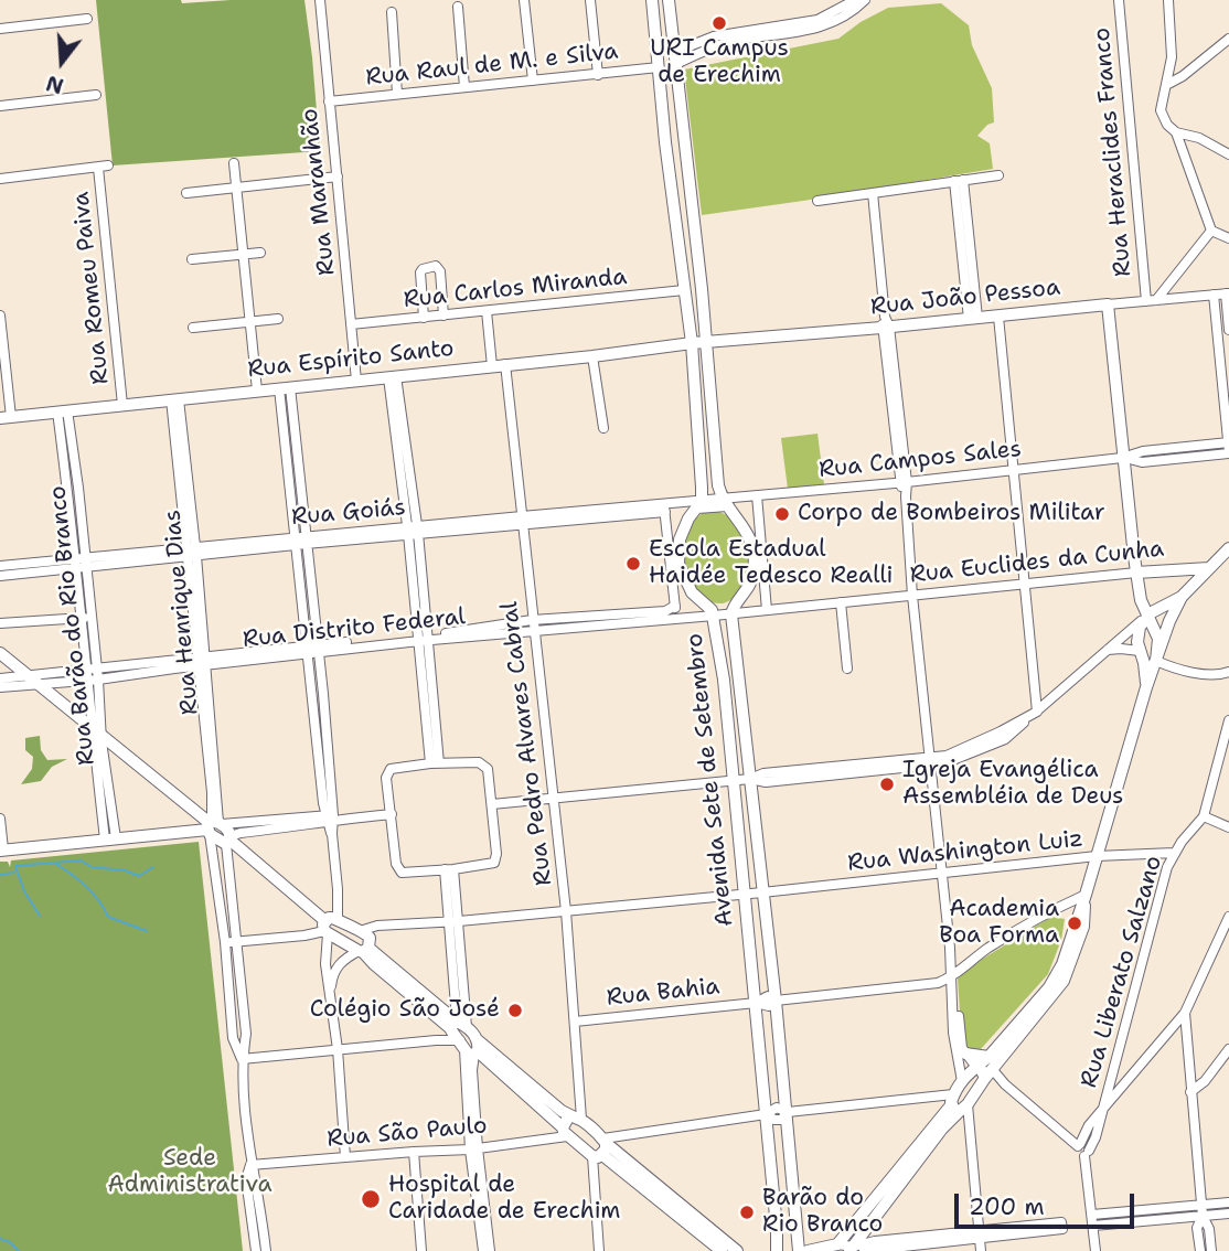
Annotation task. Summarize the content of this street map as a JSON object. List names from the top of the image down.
{
  "streets": {
    "main road": [
      "Rua João Pessoa",
      "Rua Espírito Santo",
      "Rua Euclides da Cunha",
      "Avenida Sete de Setembro"
    ],
    "street": [
      "Rua Raul de M. e Silva",
      "Rua Heraclides Franco",
      "Rua Maranhão",
      "Rua Romeu Paiva",
      "Rua Carlos Miranda",
      "Rua Campos Sales",
      "Rua Goiás",
      "Rua Henrique Dias",
      "Rua Barão do Rio Branco",
      "Rua Distrito Federal",
      "Rua Pedro Alvares Cabral",
      "Rua Washington Luiz",
      "Rua Liberato Salzano",
      "Rua Bahia",
      "Rua São Paulo"
    ]
  },
  "crossings": [
    ["Rua Raul de M. e Silva", "Rua Maranhão"],
    ["Rua Heraclides Franco", "Rua João Pessoa"],
    ["Rua Maranhão", "Rua Carlos Miranda"],
    ["Rua Maranhão", "Rua Espírito Santo"],
    ["Rua Romeu Paiva", "Rua Espírito Santo"],
    ["Rua João Pessoa", "Rua Espírito Santo"],
    ["Rua João Pessoa", "Avenida Sete de Setembro"],
    ["Rua Espírito Santo", "Rua Henrique Dias"],
    ["Rua Espírito Santo", "Rua Barão do Rio Branco"],
    ["Rua Espírito Santo", "Rua Pedro Alvares Cabral"],
    ["Rua Espírito Santo", "Avenida Sete de Setembro"],
    ["Rua Campos Sales", "Rua Goiás"],
    ["Rua Campos Sales", "Rua Euclides da Cunha"],
    ["Rua Campos Sales", "Rua Distrito Federal"],
    ["Rua Campos Sales", "Avenida Sete de Setembro"],
    ["Rua Goiás", "Rua Euclides da Cunha"],
    ["Rua Goiás", "Rua Henrique Dias"],
    ["Rua Goiás", "Rua Barão do Rio Branco"],
    ["Rua Goiás", "Rua Distrito Federal"],
    ["Rua Goiás", "Rua Pedro Alvares Cabral"],
    ["Rua Goiás", "Avenida Sete de Setembro"],
    ["Rua Euclides da Cunha", "Rua Distrito Federal"],
    ["Rua Euclides da Cunha", "Avenida Sete de Setembro"],
    ["Rua Henrique Dias", "Rua Distrito Federal"],
    ["Rua Henrique Dias", "Rua São Paulo"],
    ["Rua Barão do Rio Branco", "Rua Distrito Federal"],
    ["Rua Distrito Federal", "Rua Pedro Alvares Cabral"],
    ["Rua Distrito Federal", "Avenida Sete de Setembro"],
    ["Rua Pedro Alvares Cabral", "Rua Washington Luiz"],
    ["Rua Pedro Alvares Cabral", "Rua Bahia"],
    ["Avenida Sete de Setembro", "Rua Washington Luiz"],
    ["Avenida Sete de Setembro", "Rua Bahia"],
    ["Rua Washington Luiz", "Rua Liberato Salzano"]
  ],
  "parks": ["Sede Administrativa"],
  "places": [
    "URI Campus de Erechim",
    "Corpo de Bombeiros Militar",
    "Escola Estadual Haidée Tedesco Realli",
    "Igreja Evangélica Assembléia de Deus",
    "Academia Boa Forma",
    "Colégio São José",
    "Hospital de Caridade de Erechim",
    "Barão do Rio Branco"
  ],
  "scale_bar": "200 m",
  "north": "bottom"
}
